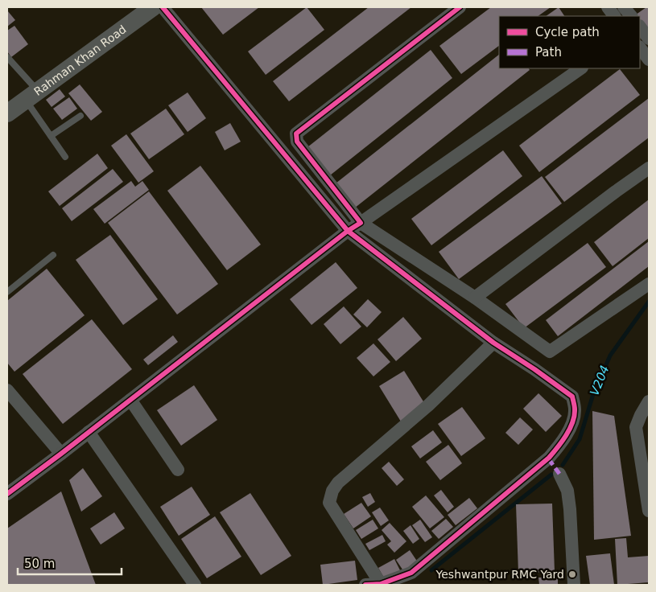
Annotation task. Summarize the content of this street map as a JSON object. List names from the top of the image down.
{
  "streets": {
    "street": ["Rahman Khan Road"]
  },
  "water": ["V204"],
  "places": ["Yeshwantpur RMC Yard"],
  "legend": ["Cycle path", "Path"],
  "scale_bar": "50 m"
}
